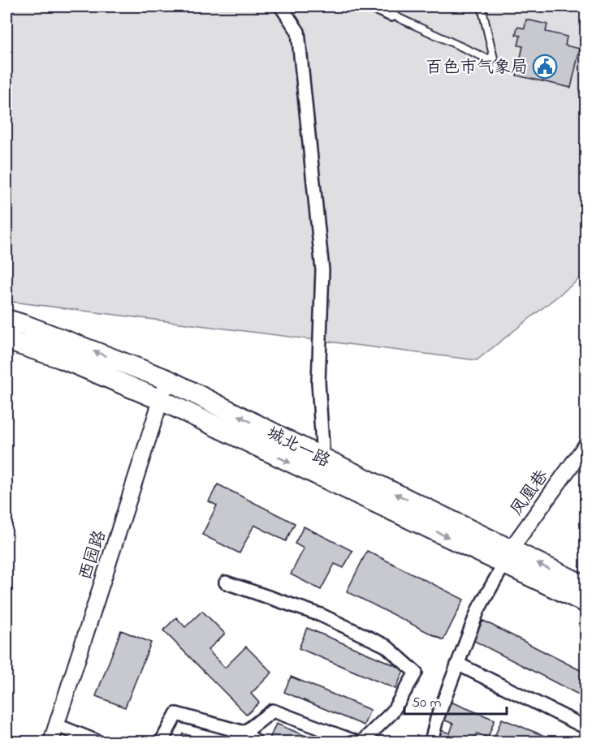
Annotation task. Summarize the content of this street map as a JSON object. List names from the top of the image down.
{
  "streets": {
    "main road": ["城北一路"],
    "street": ["凤凰巷", "西园路"]
  },
  "crossings": [
    ["城北一路", "凤凰巷"],
    ["城北一路", "西园路"]
  ],
  "places": {
    "public building": ["百色市气象局"]
  },
  "scale_bar": "50 m"
}
